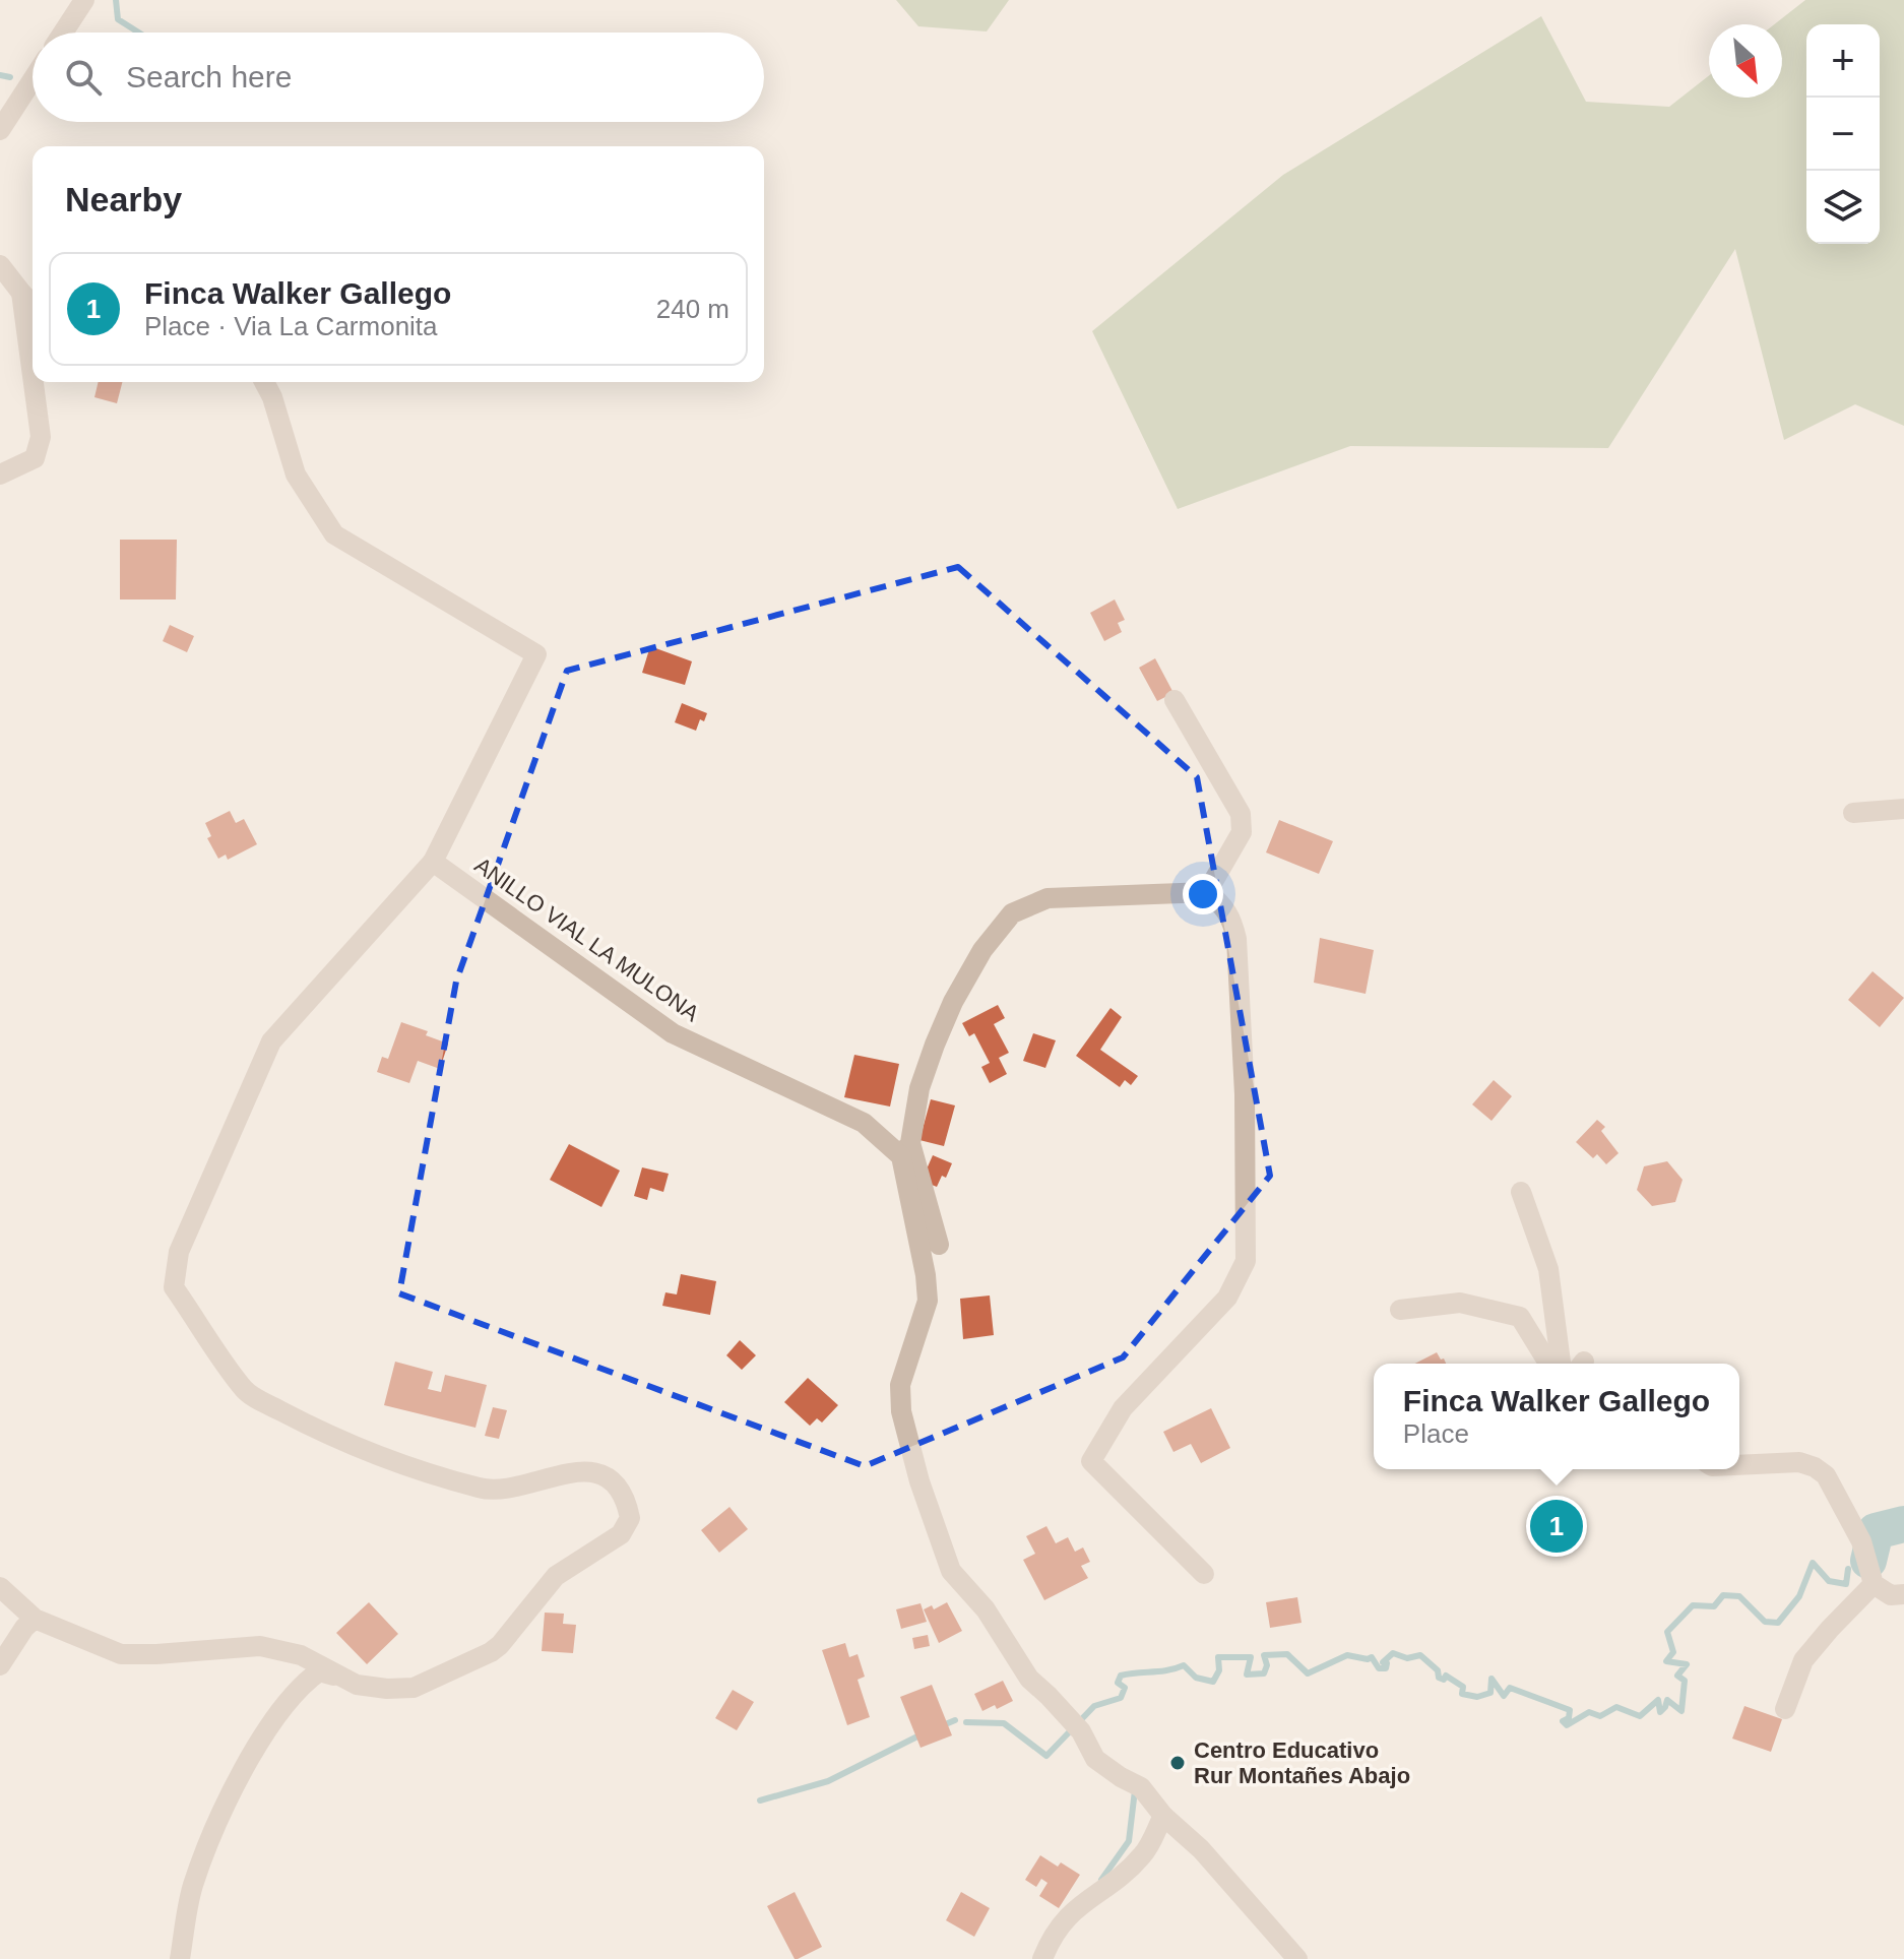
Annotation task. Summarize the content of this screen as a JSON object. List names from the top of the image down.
{
  "streets": {
    "street": ["ANILLO VIAL LA MULONA"]
  },
  "places": ["Centro Educativo Rur Montañes Abajo"],
  "north": "bottom right",
  "page": {
    "map_buttons": ["+", "−"],
    "search": "Search here",
    "heading": "Nearby",
    "list": [
      {
        "mark": "1",
        "name": "Finca Walker Gallego",
        "note": "Place · Via La Carmonita",
        "value": "240 m"
      }
    ],
    "popup": ["Finca Walker Gallego", "Place"],
    "pins": "1"
  }
}
